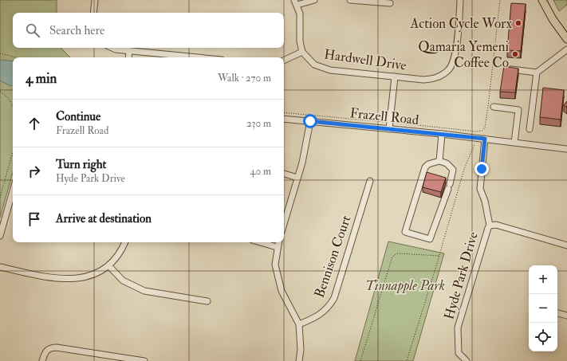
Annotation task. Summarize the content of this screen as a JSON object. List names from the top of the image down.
{
  "streets": {
    "street": [
      "Hardwell Drive",
      "Frazell Road",
      "Bennison Court",
      "Hyde Park Drive"
    ]
  },
  "crossings": [
    ["Frazell Road", "Hyde Park Drive"]
  ],
  "parks": ["Tinnapple Park"],
  "places": ["Action Cycle Worx", "Qamaria Yemeni Coffee Co"],
  "page": {
    "search": "Search here",
    "heading": ["4 min", "Walk · 270 m"],
    "list": [
      ["Continue", "Frazell Road", "230 m"],
      ["Turn right", "Hyde Park Drive", "40 m"],
      "Arrive at destination"
    ],
    "map_buttons": ["+", "−"]
  }
}
